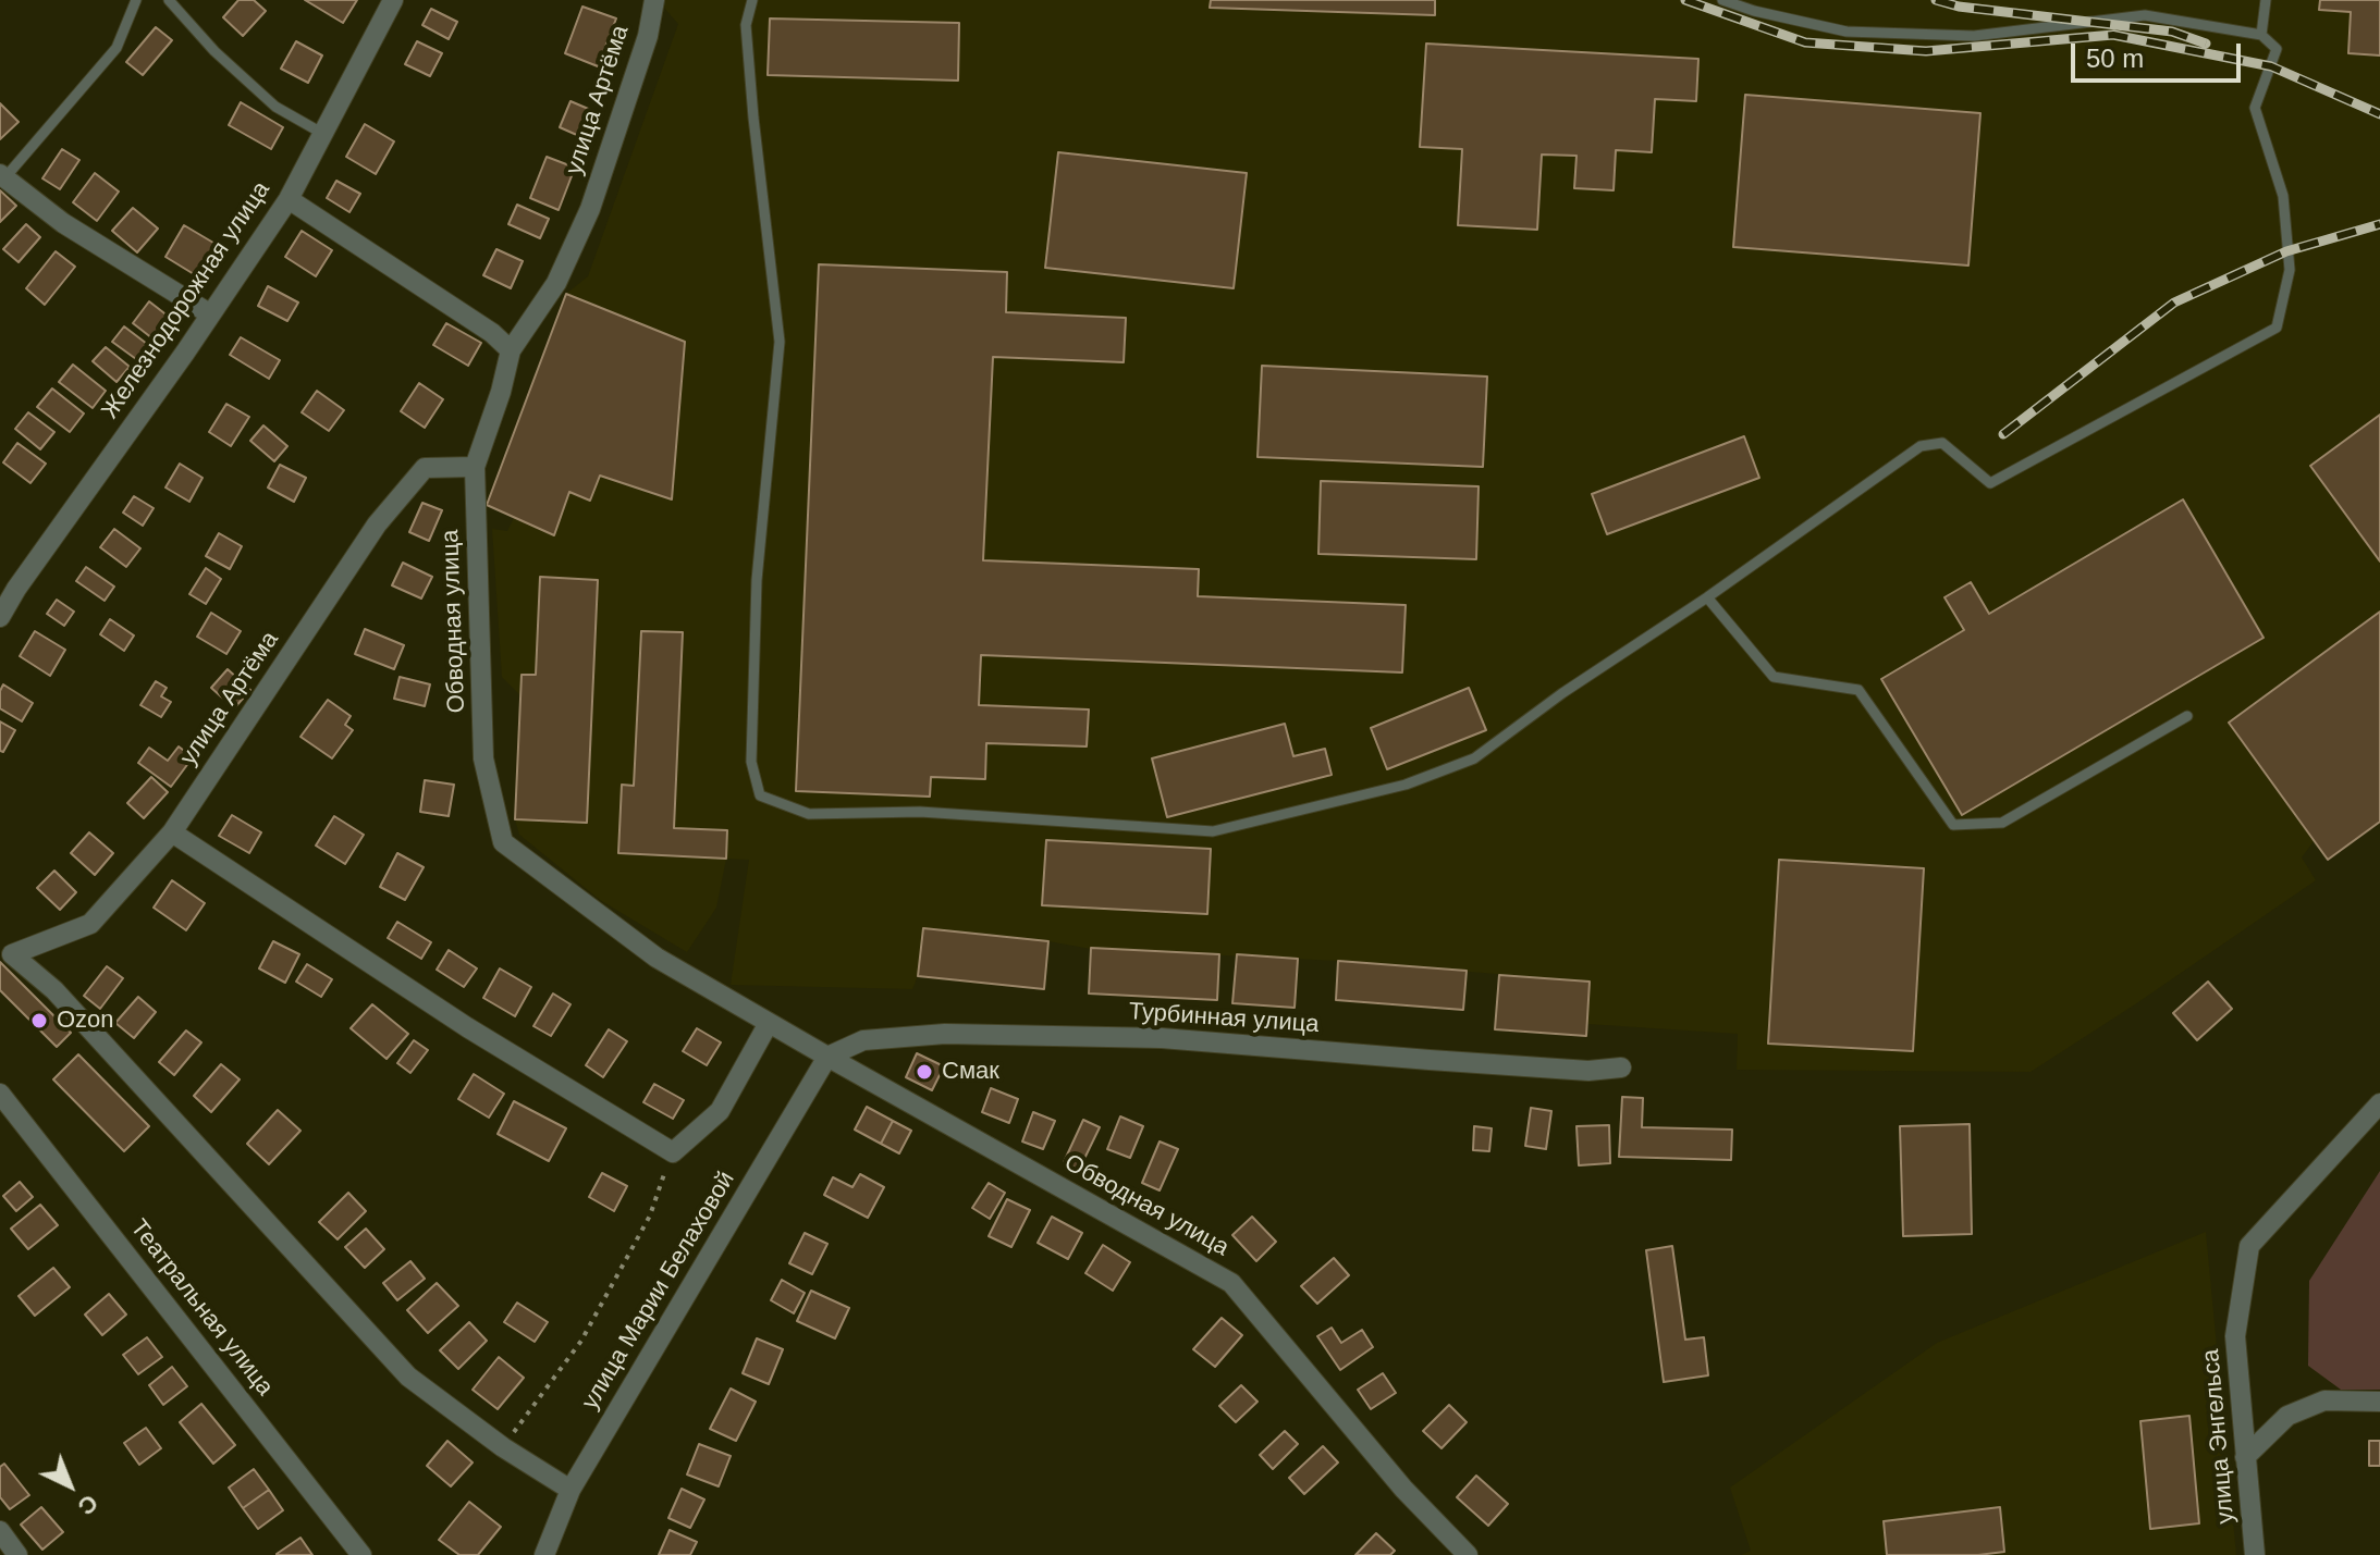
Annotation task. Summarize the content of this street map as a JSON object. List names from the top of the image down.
{
  "streets": {
    "street": [
      "улица Артёма",
      "Железнодорожная улица",
      "Обводная улица",
      "Турбинная улица",
      "улица Марии Белаховой",
      "Театральная улица",
      "улица Энгельса"
    ]
  },
  "crossings": [
    ["улица Артёма", "Обводная улица"],
    ["Обводная улица", "Турбинная улица"],
    ["Обводная улица", "улица Марии Белаховой"],
    ["Турбинная улица", "улица Марии Белаховой"]
  ],
  "places": ["Ozon", "Смак"],
  "scale_bar": "50 m",
  "north": "bottom right"
}
